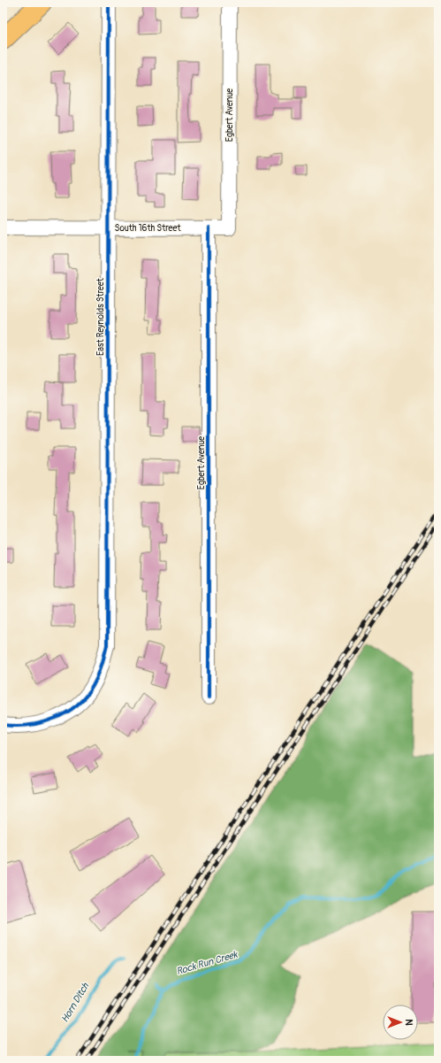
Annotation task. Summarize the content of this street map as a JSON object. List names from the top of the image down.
{
  "streets": {
    "street": ["Egbert Avenue", "South 16th Street", "East Reynolds Street"]
  },
  "crossings": [
    ["Egbert Avenue", "South 16th Street"],
    ["South 16th Street", "East Reynolds Street"]
  ],
  "water": ["Rock Run Creek", "Horn Ditch"],
  "north": "right"
}
